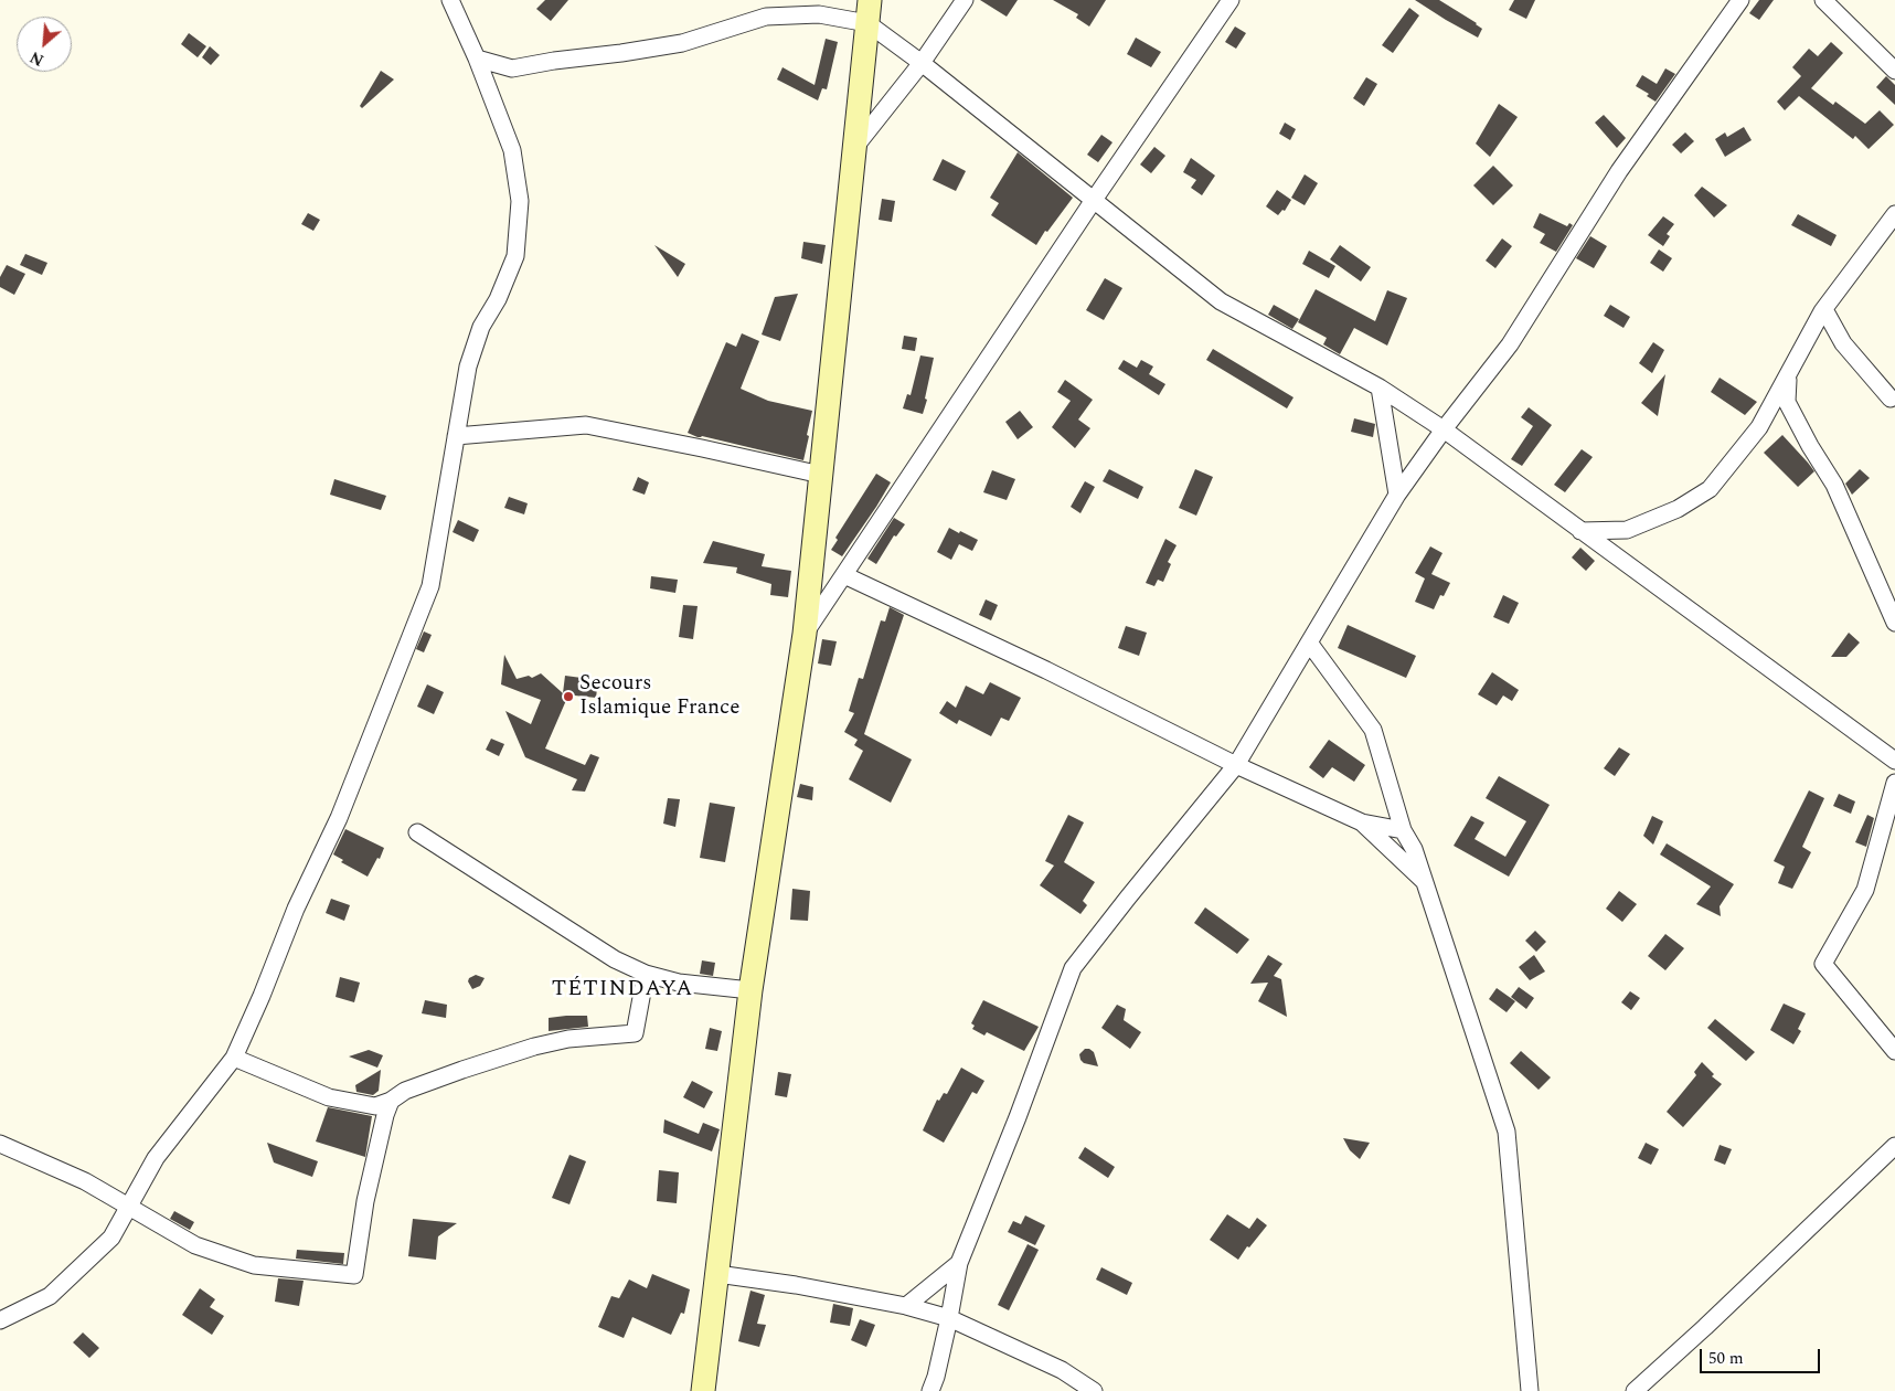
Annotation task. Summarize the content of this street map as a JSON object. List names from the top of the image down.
{
  "districts": ["TÉTINDAYA"],
  "places": ["Secours Islamique France"],
  "scale_bar": "50 m",
  "north": "bottom left"
}
